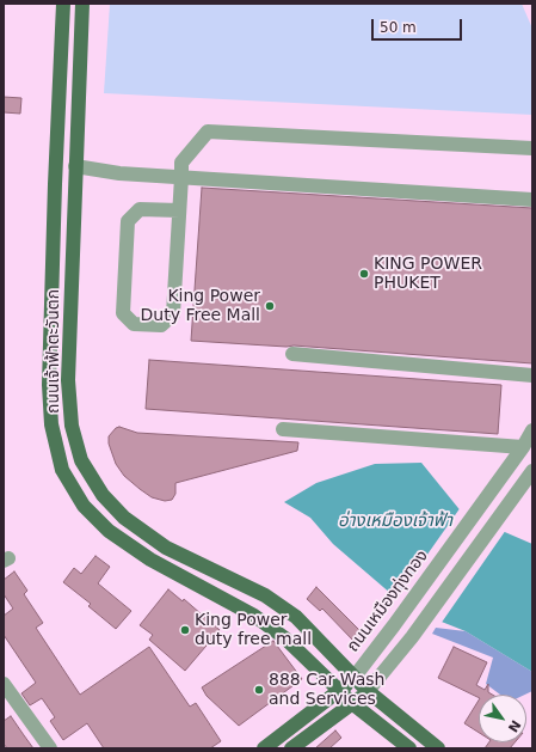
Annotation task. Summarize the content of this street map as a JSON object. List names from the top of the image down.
{
  "streets": {
    "main road": ["ถนนเจ้าฟ้าตะวันตก"],
    "street": ["ถนนเหมืองทุ่งทอง"]
  },
  "crossings": [
    ["ถนนเจ้าฟ้าตะวันตก", "ถนนเหมืองทุ่งทอง"]
  ],
  "water": ["อ่างเหมืองเจ้าฟ้า"],
  "places": [
    "KING POWER PHUKET",
    "King Power Duty Free Mall",
    "King Power duty free mall",
    "888 Car Wash and Services"
  ],
  "scale_bar": "50 m",
  "north": "bottom right"
}
